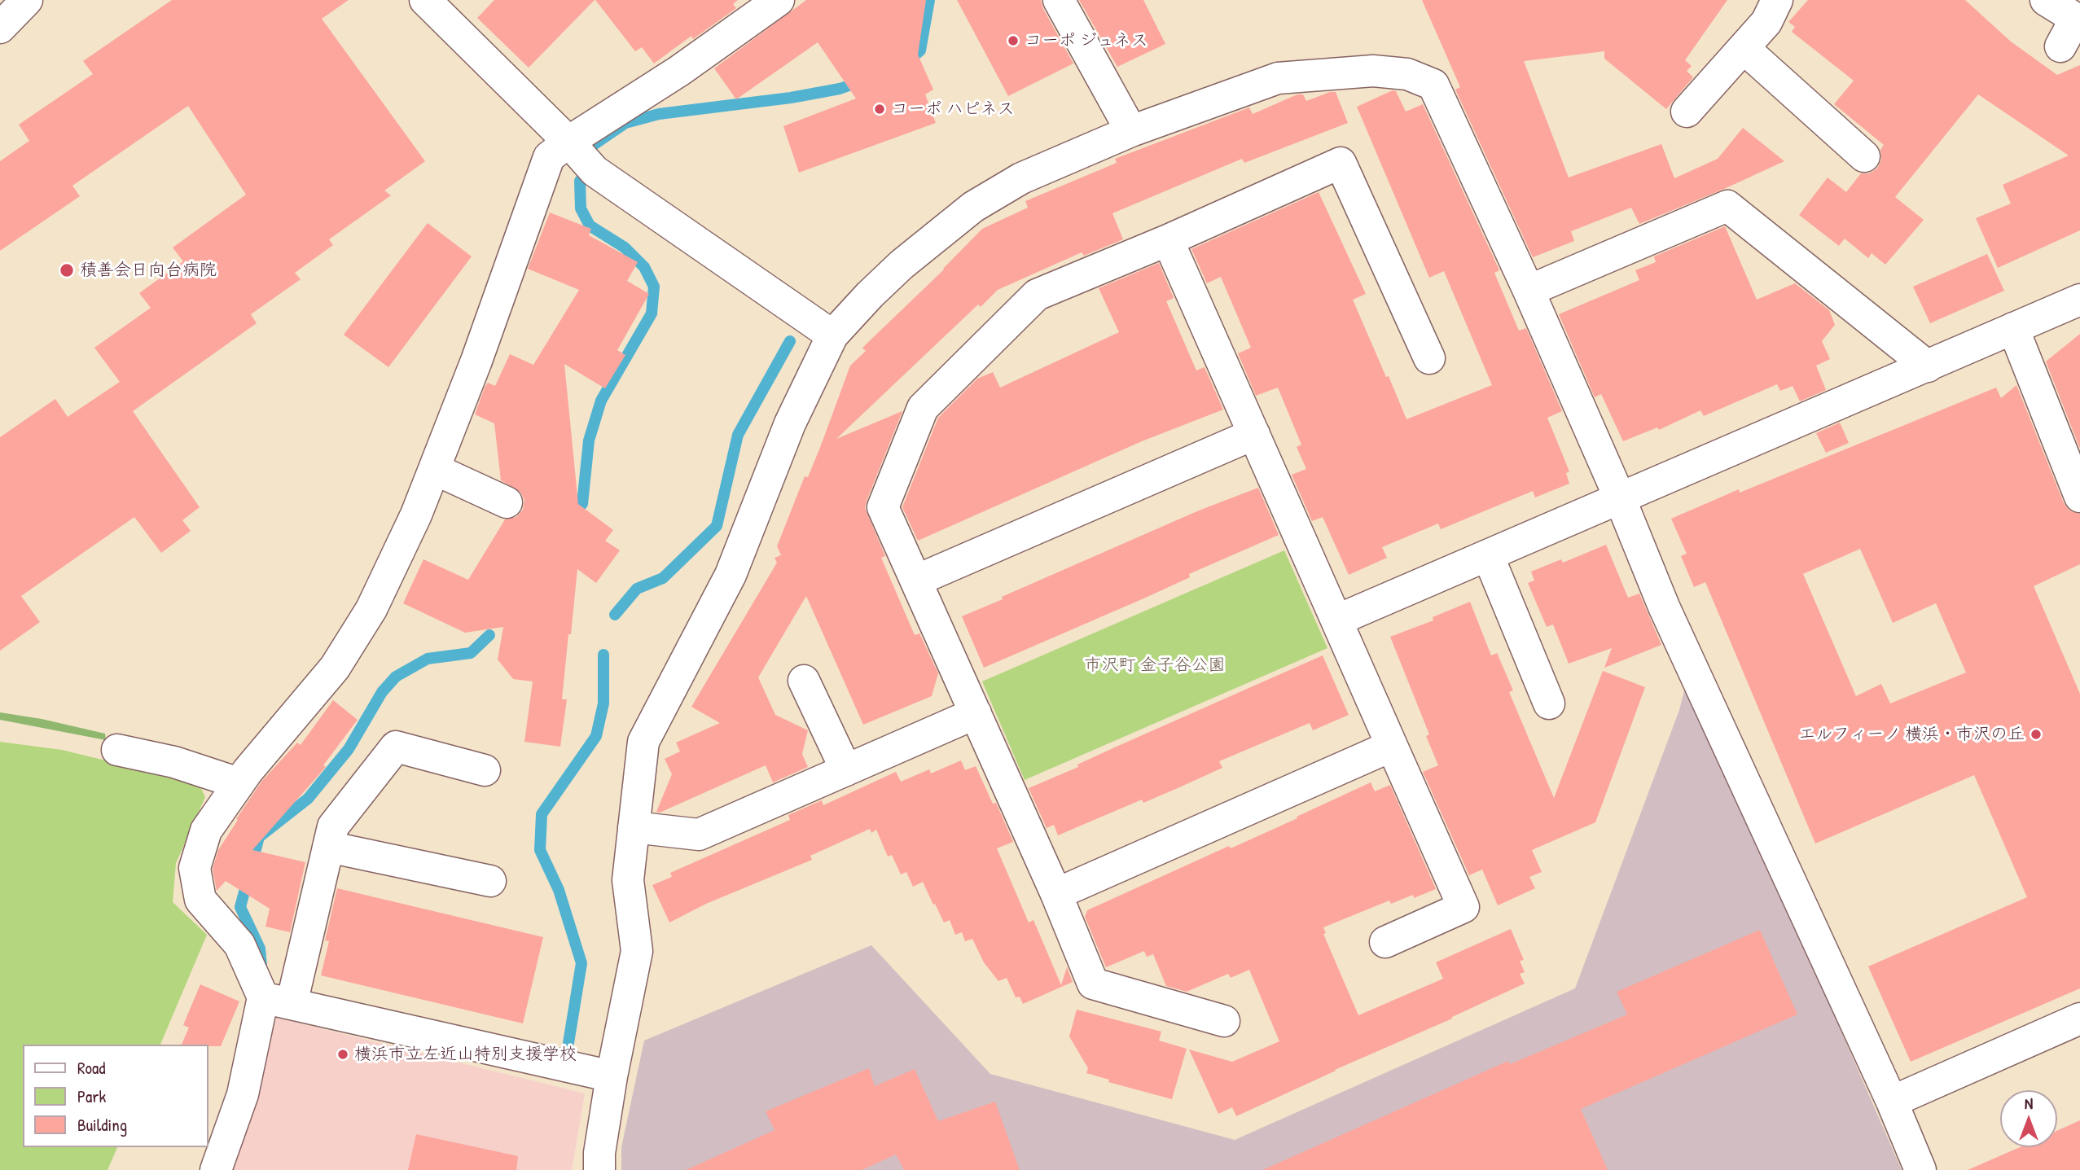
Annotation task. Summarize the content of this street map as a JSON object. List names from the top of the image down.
{
  "parks": ["市沢町 金子谷公園"],
  "places": [
    "コーポ ジュネス",
    "コーポ ハピネス",
    "積善会日向台病院",
    "エルフィーノ 横浜・市沢の丘",
    "横浜市立左近山特別支援学校"
  ],
  "legend": ["Road", "Park", "Building"],
  "north": "top"
}
